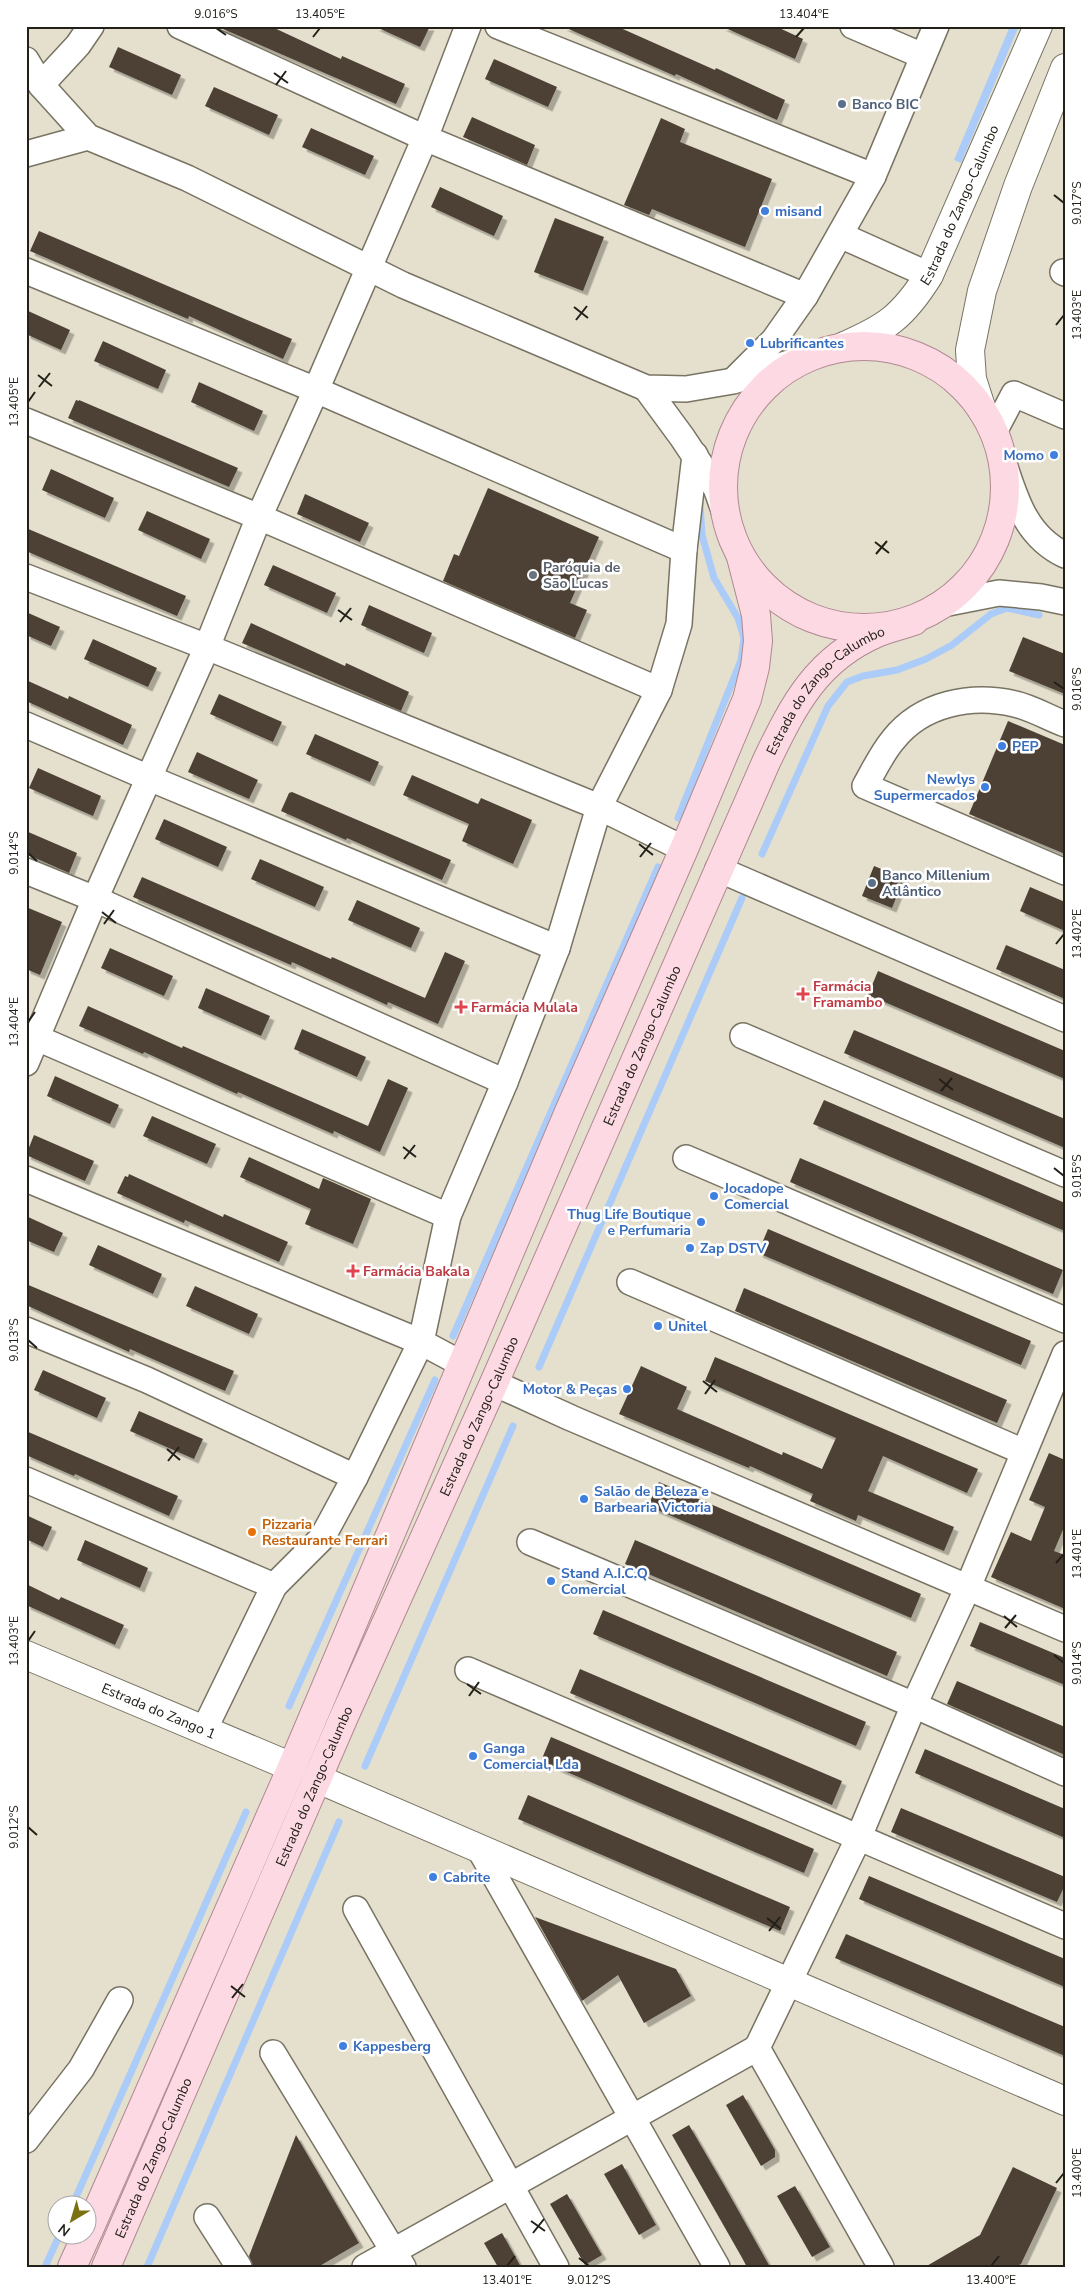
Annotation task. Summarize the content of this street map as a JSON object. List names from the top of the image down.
{
  "streets": {
    "main road": ["Estrada do Zango-Calumbo"],
    "street": ["Estrada do Zango 1"]
  },
  "crossings": [
    ["Estrada do Zango-Calumbo", "Estrada do Zango 1"]
  ],
  "places": {
    "other": [
      "Banco BIC",
      "misand",
      "Lubrificantes",
      "Momo",
      "Paróquia de São Lucas",
      "PEP",
      "Newlys Supermercados",
      "Banco Millenium Atlântico",
      "Jocadope Comercial",
      "Thug Life Boutique e Perfumaria",
      "Zap DSTV",
      "Unitel",
      "Motor & Peças",
      "Salão de Beleza e Barbearia Victoria",
      "Pizzaria Restaurante Ferrari",
      "Stand A.I.C.Q Comercial",
      "Ganga Comercial, Lda",
      "Cabrite",
      "Kappesberg"
    ],
    "health": ["Farmácia Framambo", "Farmácia Mulala", "Farmácia Bakala"]
  },
  "north": "bottom left",
  "coordinates": [
    "9.016°S",
    "13.405°E",
    "13.404°E",
    "9.017°S",
    "13.403°E",
    "9.014°S",
    "13.402°E",
    "9.015°S",
    "9.013°S",
    "13.401°E",
    "9.012°S",
    "13.400°E"
  ]
}
